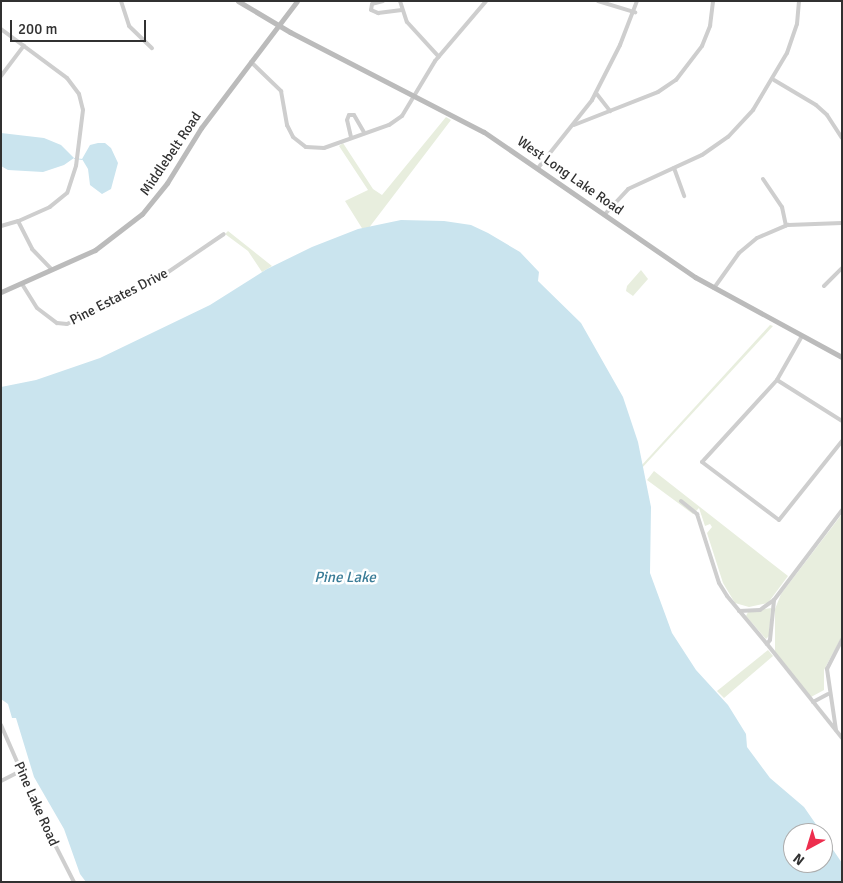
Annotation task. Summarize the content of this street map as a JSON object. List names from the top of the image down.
{
  "streets": {
    "main road": ["Middlebelt Road", "West Long Lake Road"],
    "street": ["Pine Estates Drive", "Pine Lake Road"]
  },
  "crossings": [
    ["Middlebelt Road", "West Long Lake Road"],
    ["Middlebelt Road", "Pine Estates Drive"]
  ],
  "water": ["Pine Lake"],
  "scale_bar": "200 m",
  "north": "bottom left"
}
